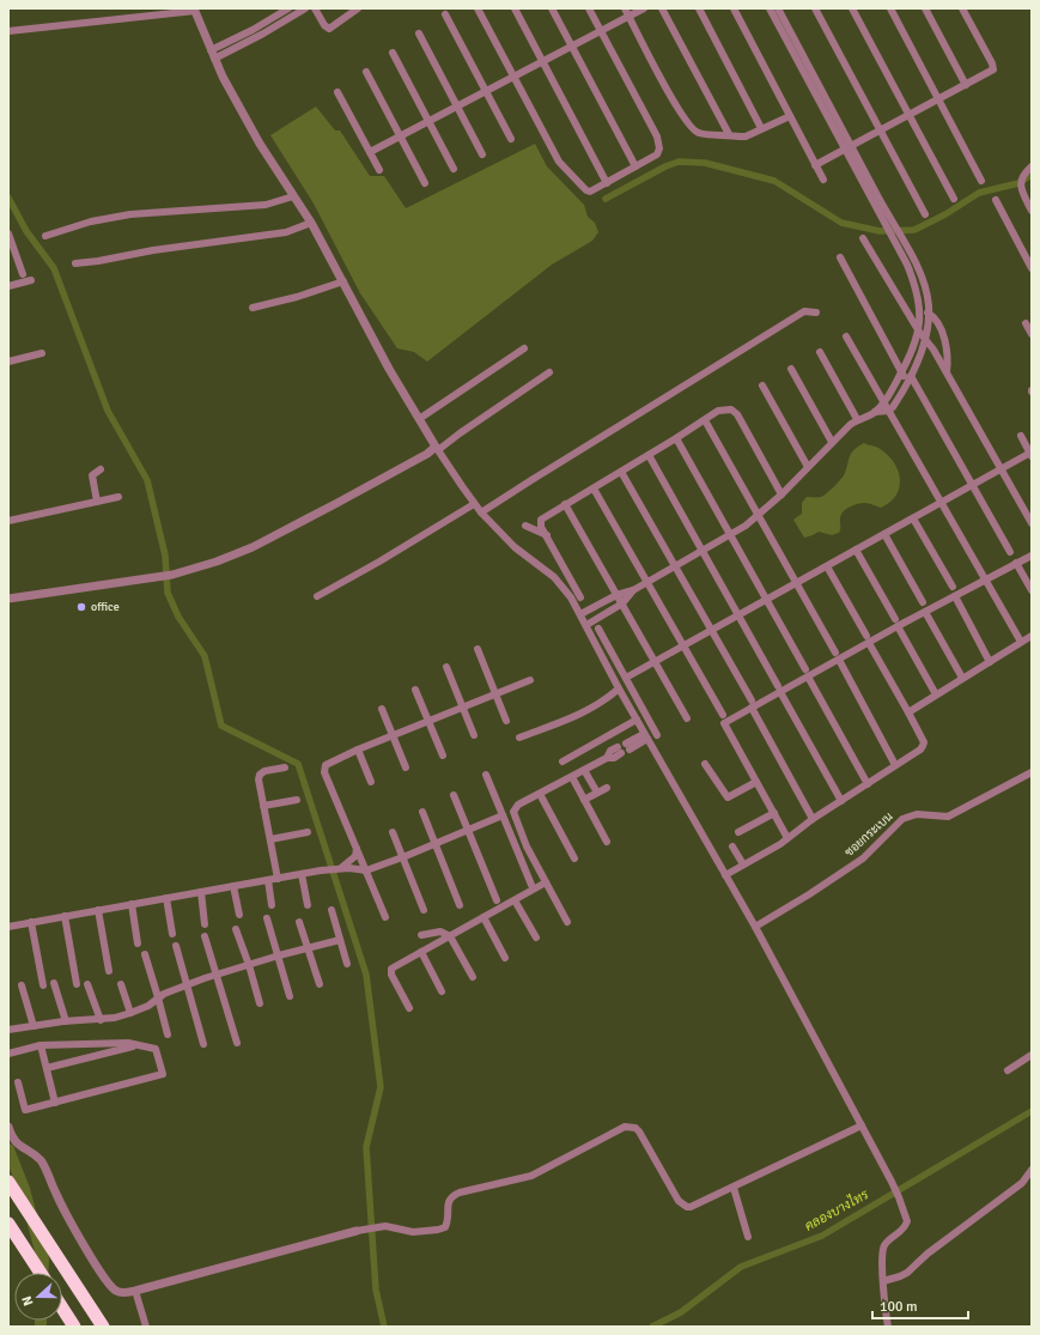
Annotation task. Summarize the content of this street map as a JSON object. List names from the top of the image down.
{
  "streets": {
    "street": ["ซอยกระเบน"]
  },
  "water": ["คลองบางไทร"],
  "places": ["office"],
  "scale_bar": "100 m",
  "north": "left"
}
